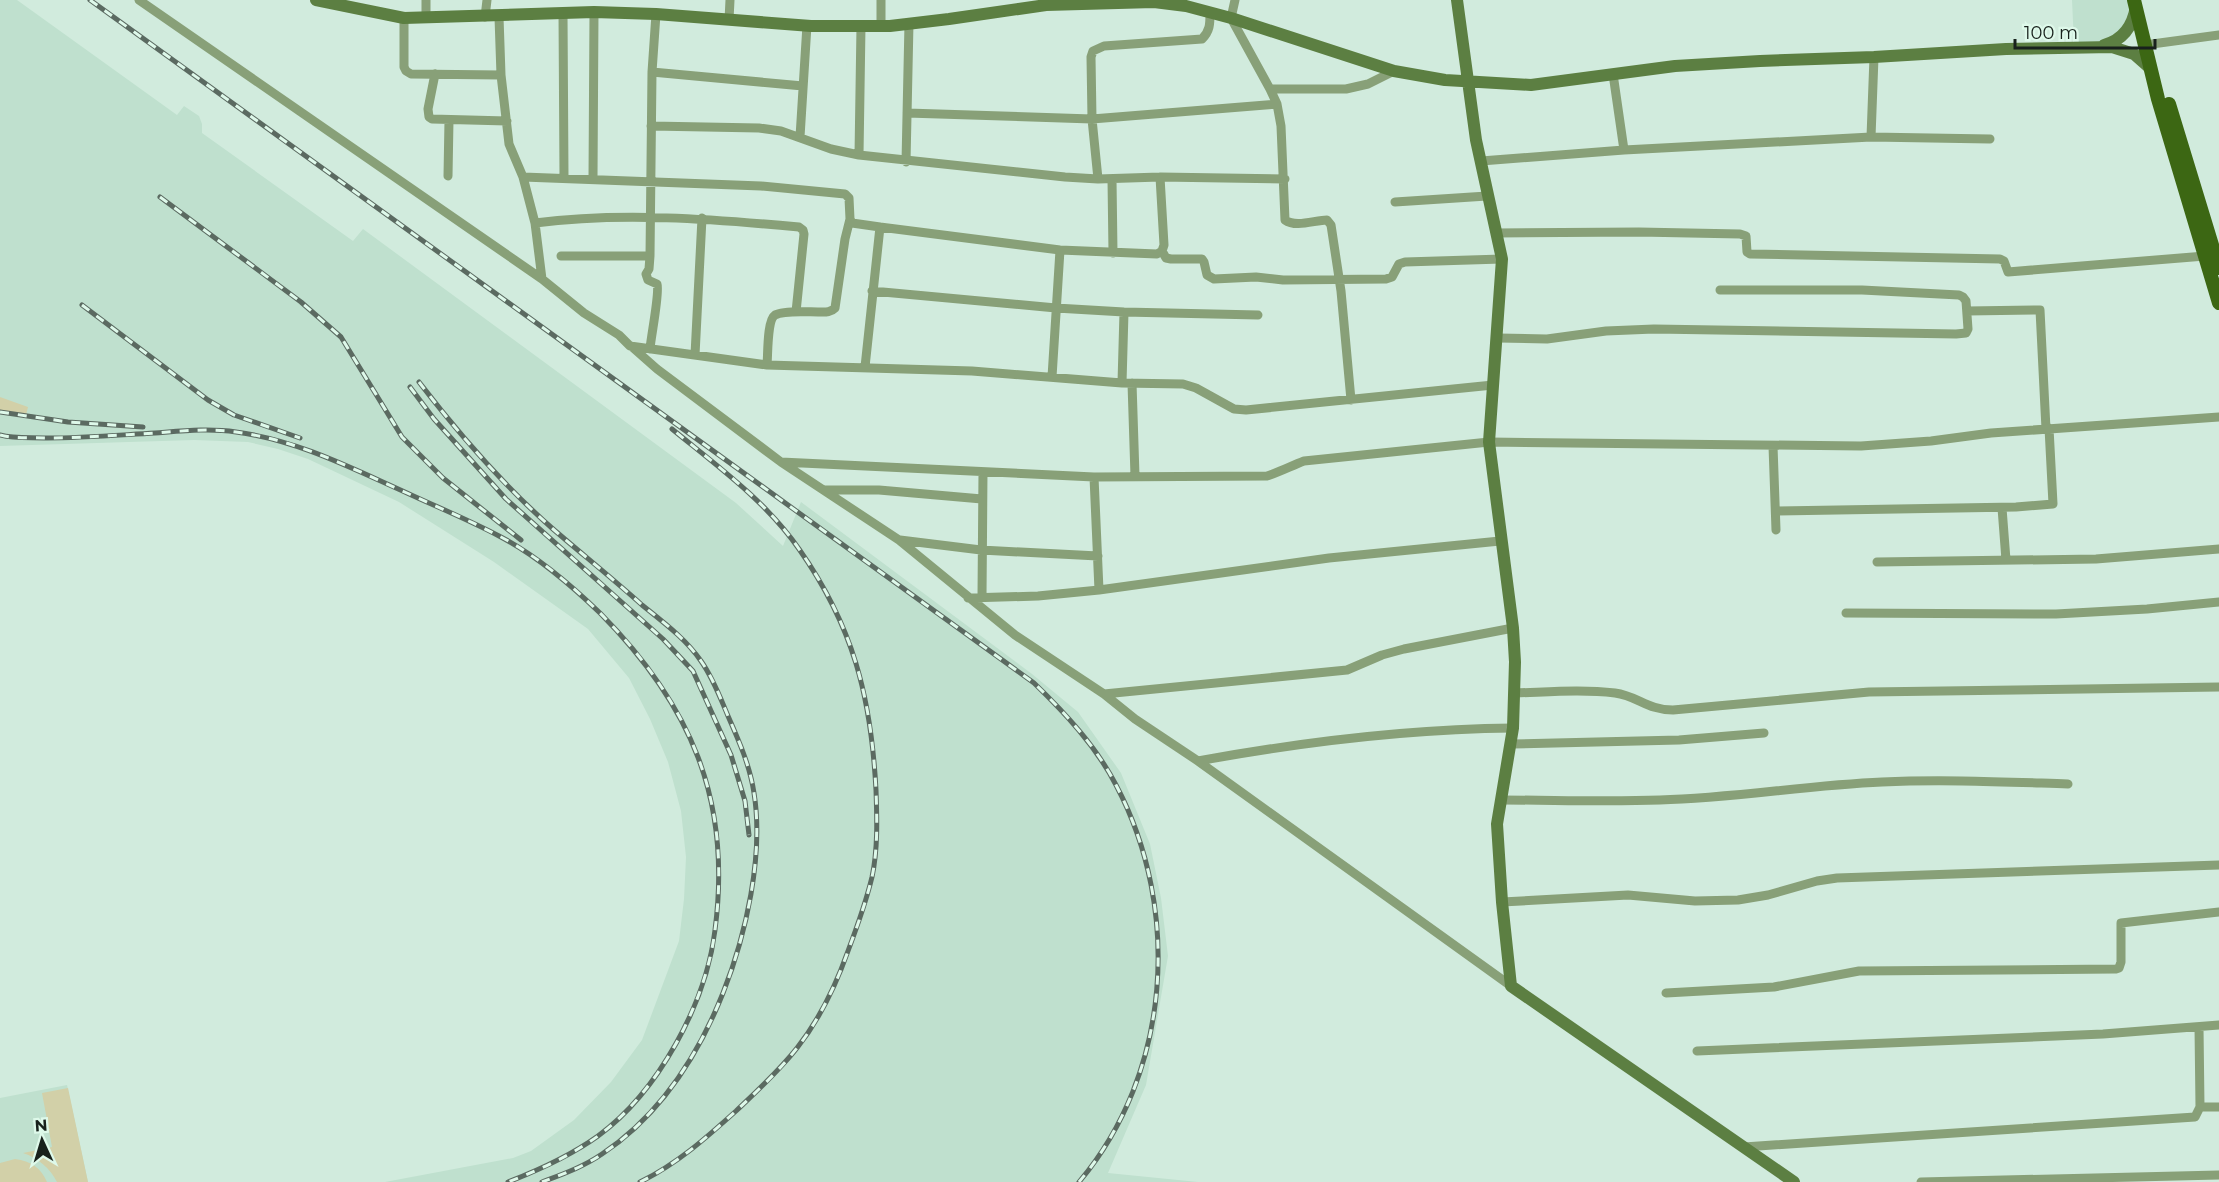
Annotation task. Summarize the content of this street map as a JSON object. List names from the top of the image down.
{
  "scale_bar": "100 m",
  "north": "top"
}
